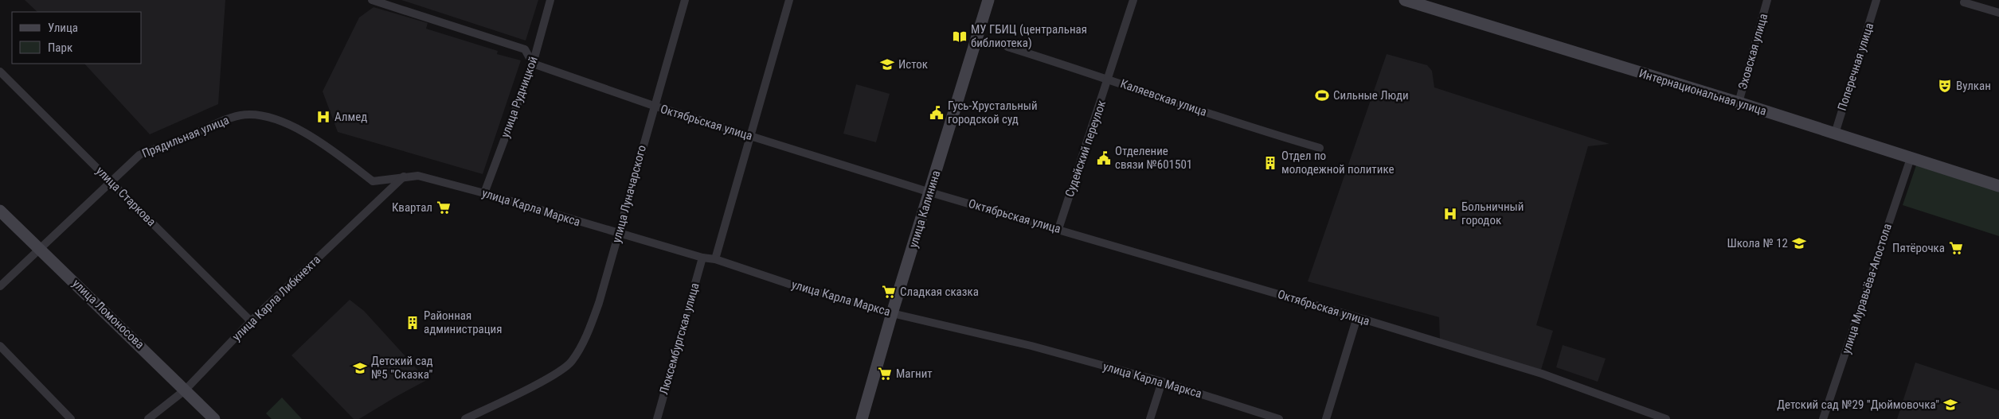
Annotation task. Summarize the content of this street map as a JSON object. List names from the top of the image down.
{
  "streets": {
    "main road": ["Интернациональная улица", "улица Калинина", "улица Ломоносова"],
    "street": [
      "Эховская улица",
      "Поперечная улица",
      "улица Рудницкой",
      "Каляевская улица",
      "Октябрьская улица",
      "Прядильная улица",
      "Судейский переулок",
      "улица Луначарского",
      "улица Старкова",
      "улица Карла Маркса",
      "улица Муравьёва-Апостола",
      "улица Карла Либкнехта",
      "Люксембургская улица"
    ]
  },
  "crossings": [
    ["Эховская улица", "Интернациональная улица"],
    ["Поперечная улица", "Интернациональная улица"],
    ["Интернациональная улица", "улица Муравьёва-Апостола"],
    ["улица Рудницкой", "Октябрьская улица"],
    ["улица Рудницкой", "улица Карла Маркса"],
    ["Каляевская улица", "Судейский переулок"],
    ["Октябрьская улица", "Судейский переулок"],
    ["Октябрьская улица", "улица Луначарского"],
    ["Октябрьская улица", "улица Калинина"],
    ["Прядильная улица", "улица Старкова"],
    ["Прядильная улица", "улица Карла Маркса"],
    ["Прядильная улица", "улица Карла Либкнехта"],
    ["Прядильная улица", "улица Ломоносова"],
    ["улица Луначарского", "улица Карла Маркса"],
    ["улица Старкова", "улица Карла Либкнехта"],
    ["улица Карла Маркса", "улица Калинина"],
    ["улица Карла Маркса", "улица Карла Либкнехта"],
    ["улица Карла Маркса", "Люксембургская улица"],
    ["улица Карла Либкнехта", "улица Ломоносова"]
  ],
  "places": {
    "library": ["МУ ГБИЦ (центральная библиотека)"],
    "school or university": [
      "Исток",
      "Школа № 12",
      "Детский сад №5 \"Сказка\"",
      "Детский сад №29 \"Дюймовочка\""
    ],
    "theatre": ["Вулкан"],
    "sports": ["Сильные Люди"],
    "public building": ["Гусь-Хрустальный городской суд", "Отделение связи №601501"],
    "hospital": ["Алмед", "Больничный городок"],
    "building": ["Отдел по молодежной политике", "Районная администрация"],
    "supermarket": [
      "Квартал",
      "Пятёрочка",
      "Сладкая сказка",
      "Магнит"
    ]
  },
  "legend": ["Улица", "Парк"]
}
